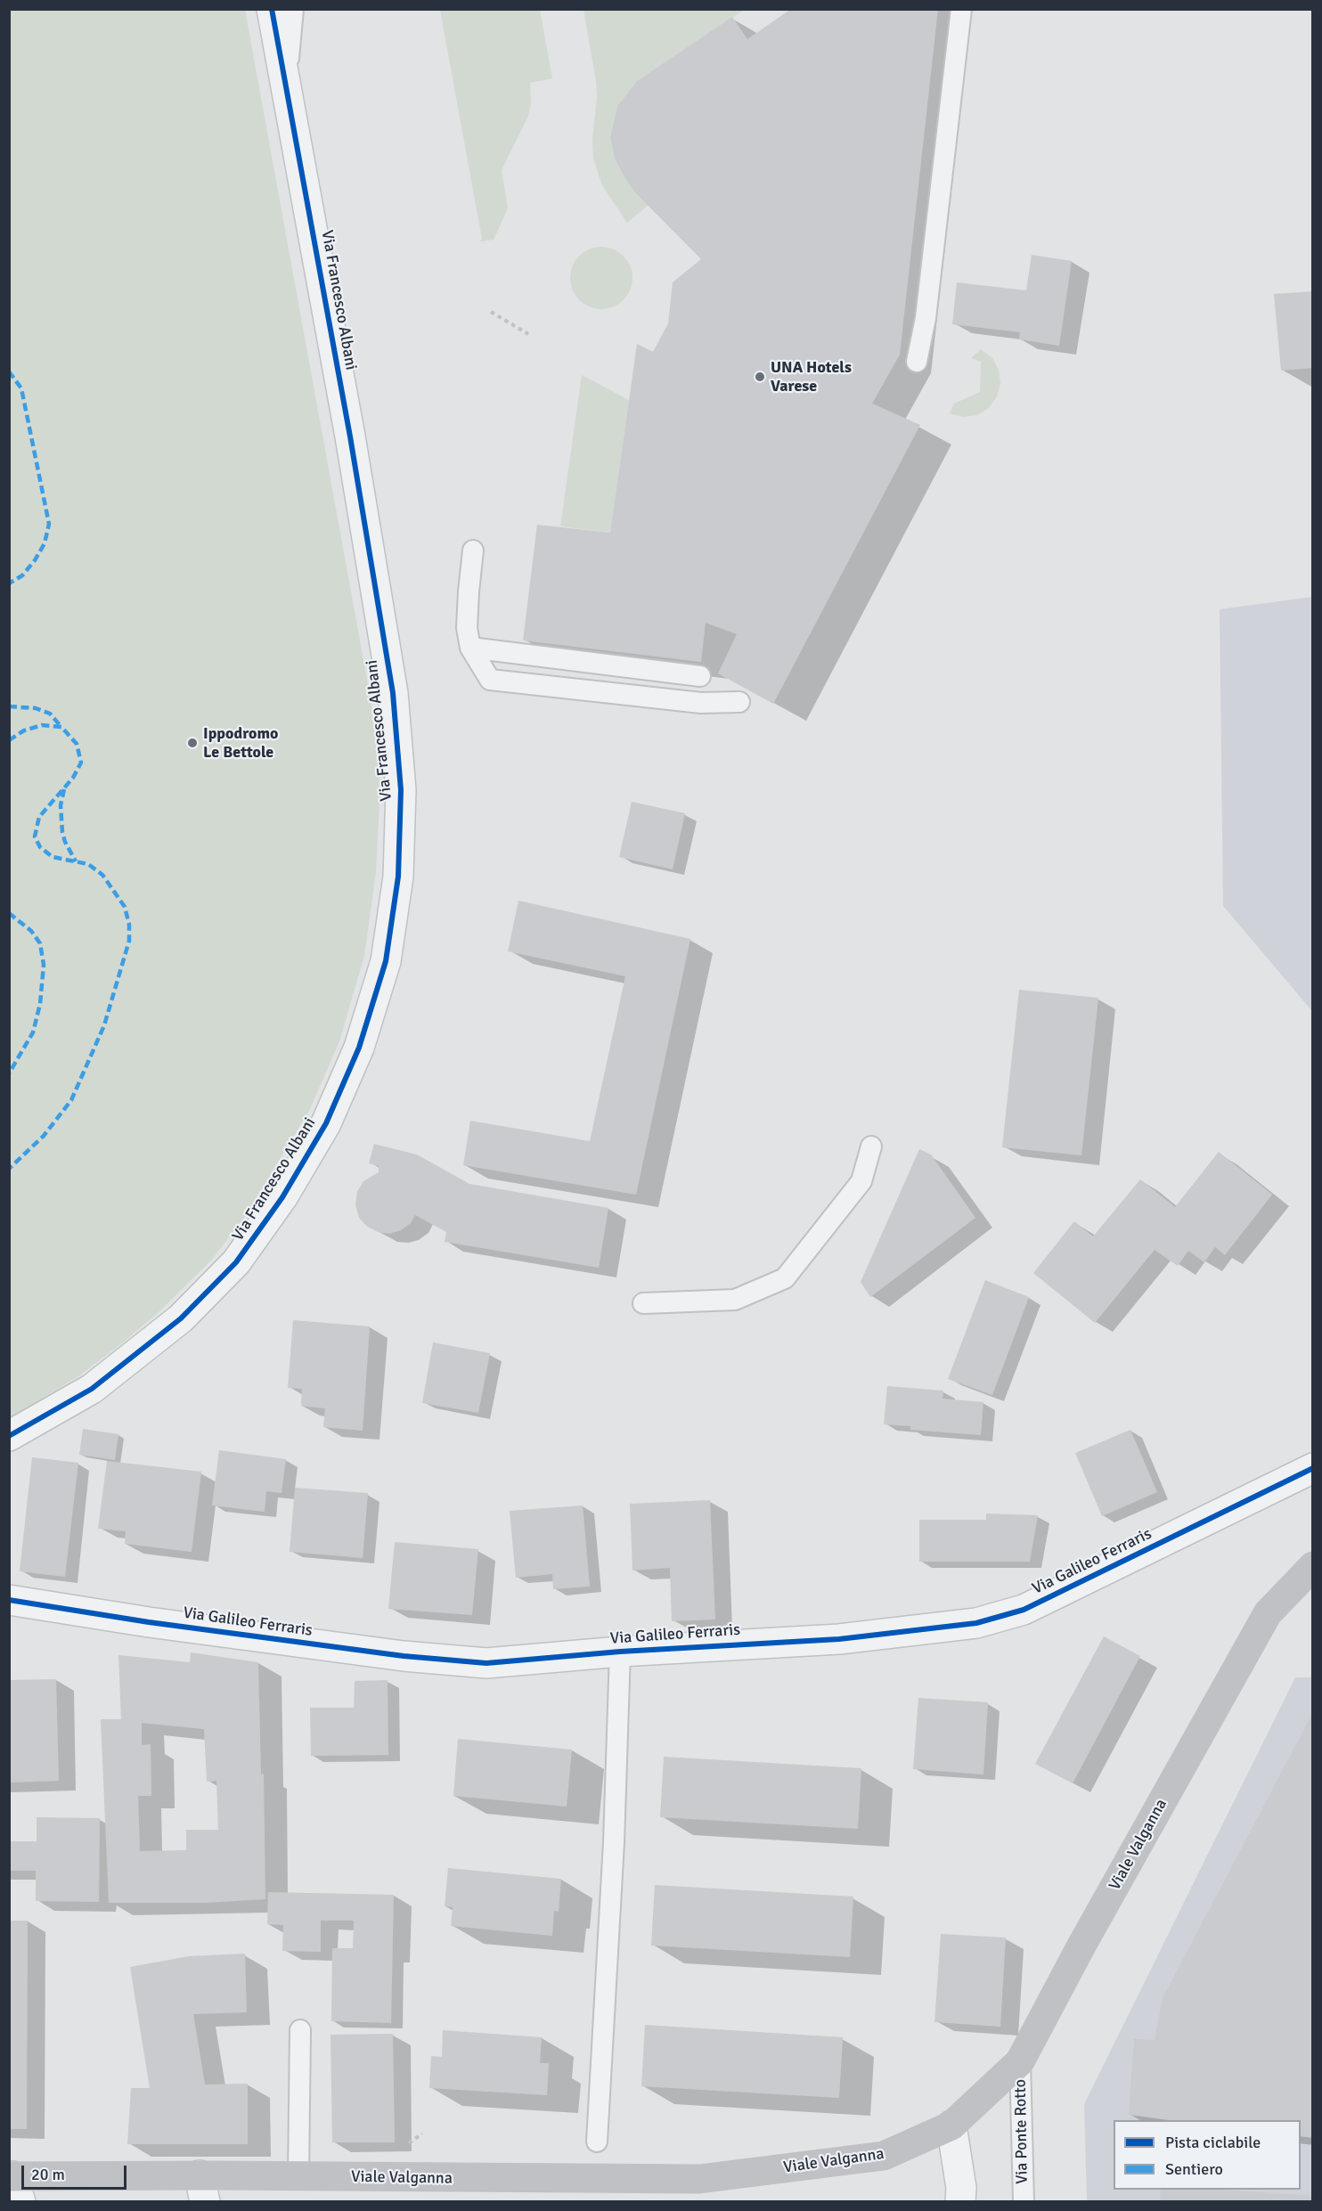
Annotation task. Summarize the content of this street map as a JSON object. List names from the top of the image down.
{
  "streets": {
    "main road": ["Viale Valganna"],
    "street": ["Via Francesco Albani", "Via Galileo Ferraris"],
    "lane": ["Via Ponte Rotto"]
  },
  "crossings": [
    ["Viale Valganna", "Via Ponte Rotto"]
  ],
  "places": ["UNA Hotels Varese", "Ippodromo Le Bettole"],
  "legend": ["Pista ciclabile", "Sentiero"],
  "scale_bar": "20 m"
}
